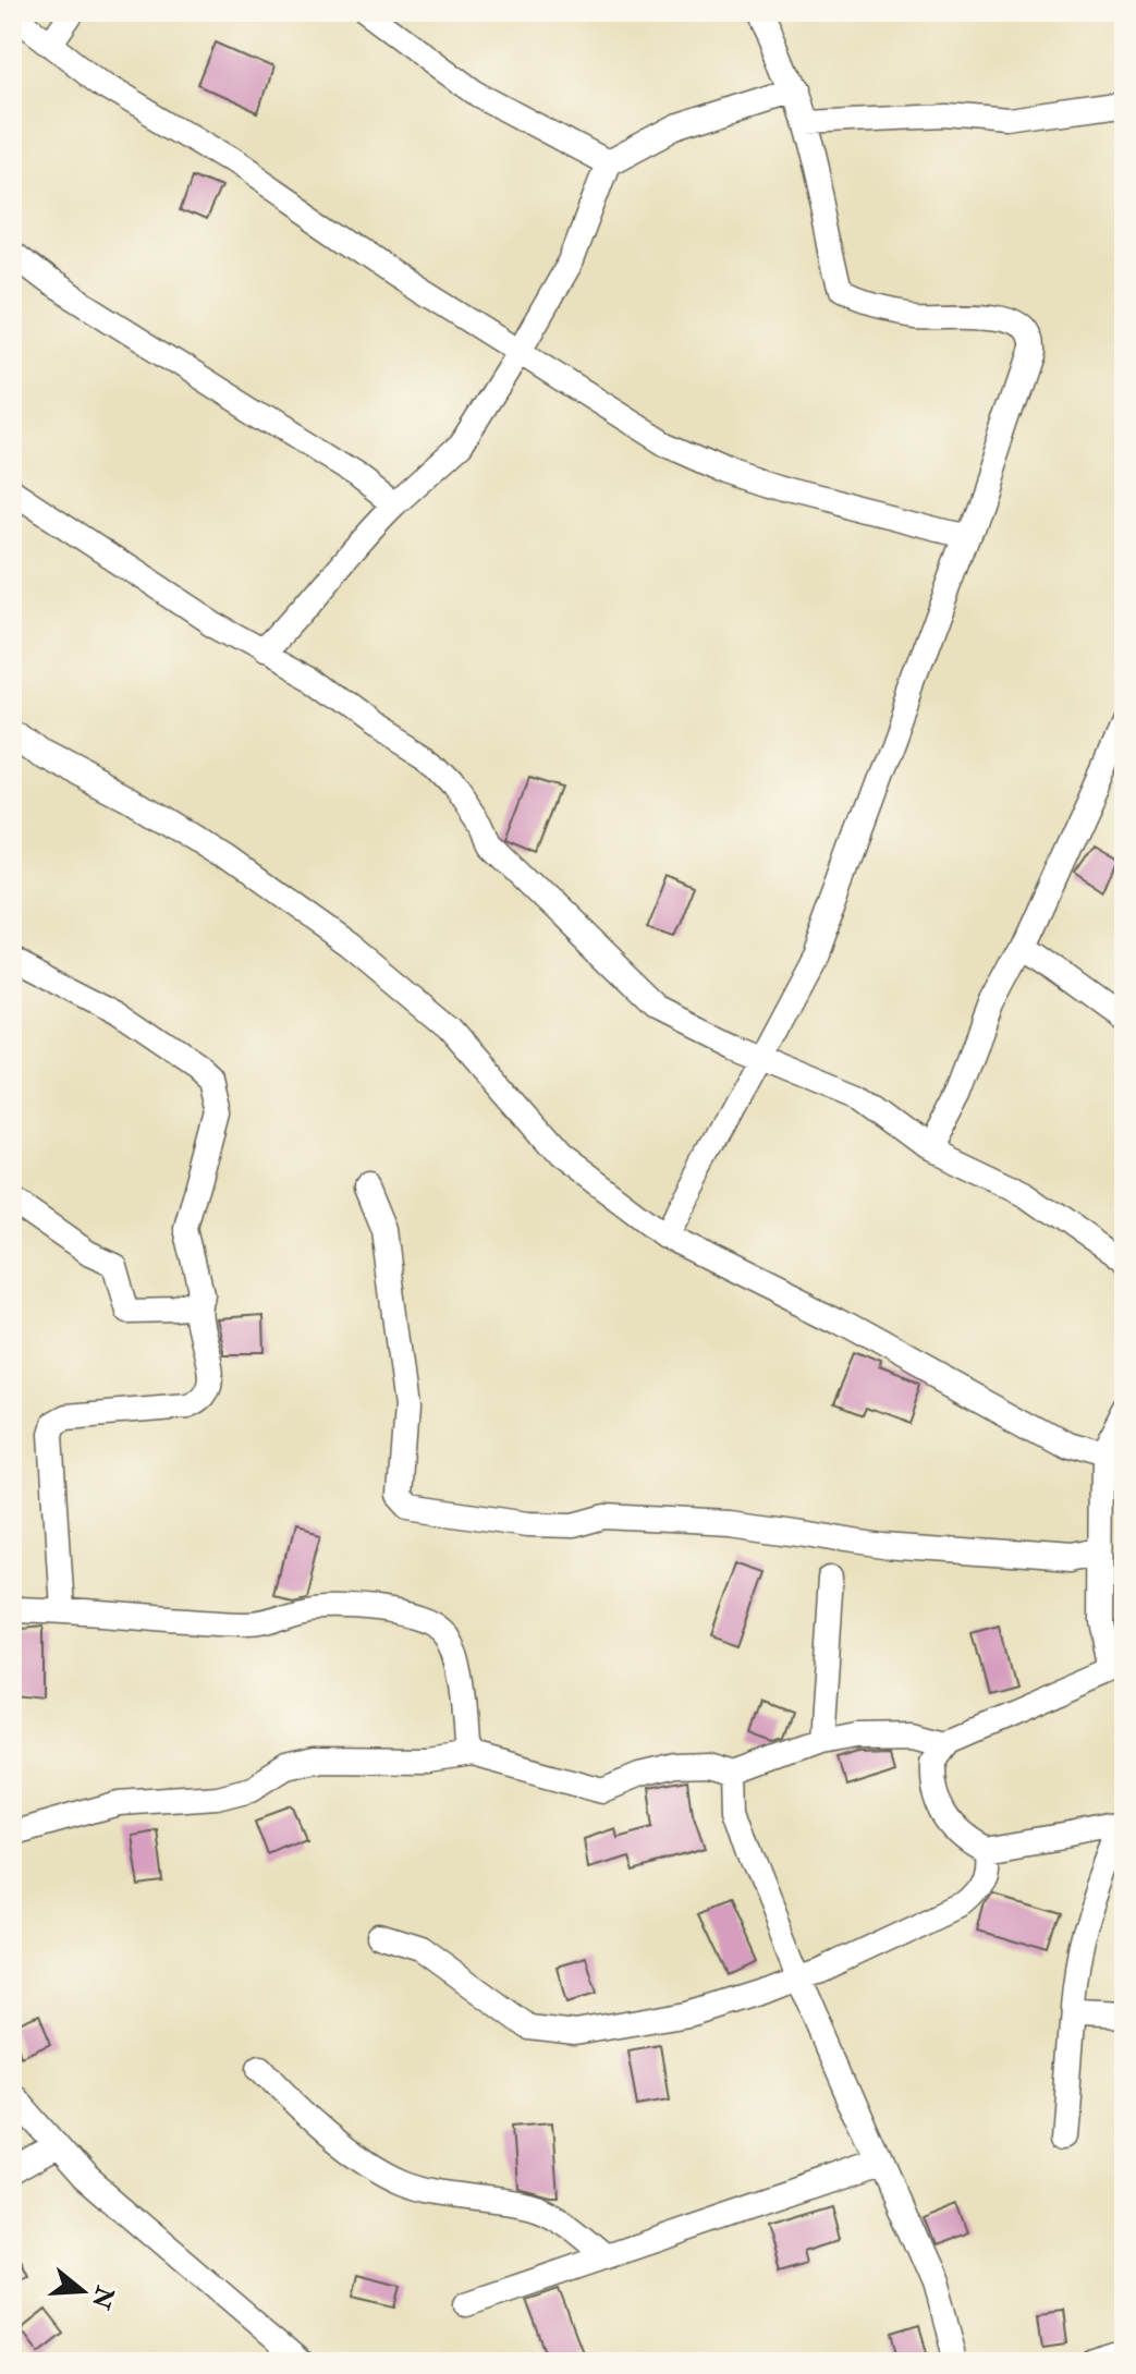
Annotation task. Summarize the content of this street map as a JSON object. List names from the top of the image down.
{
  "north": "right"
}
